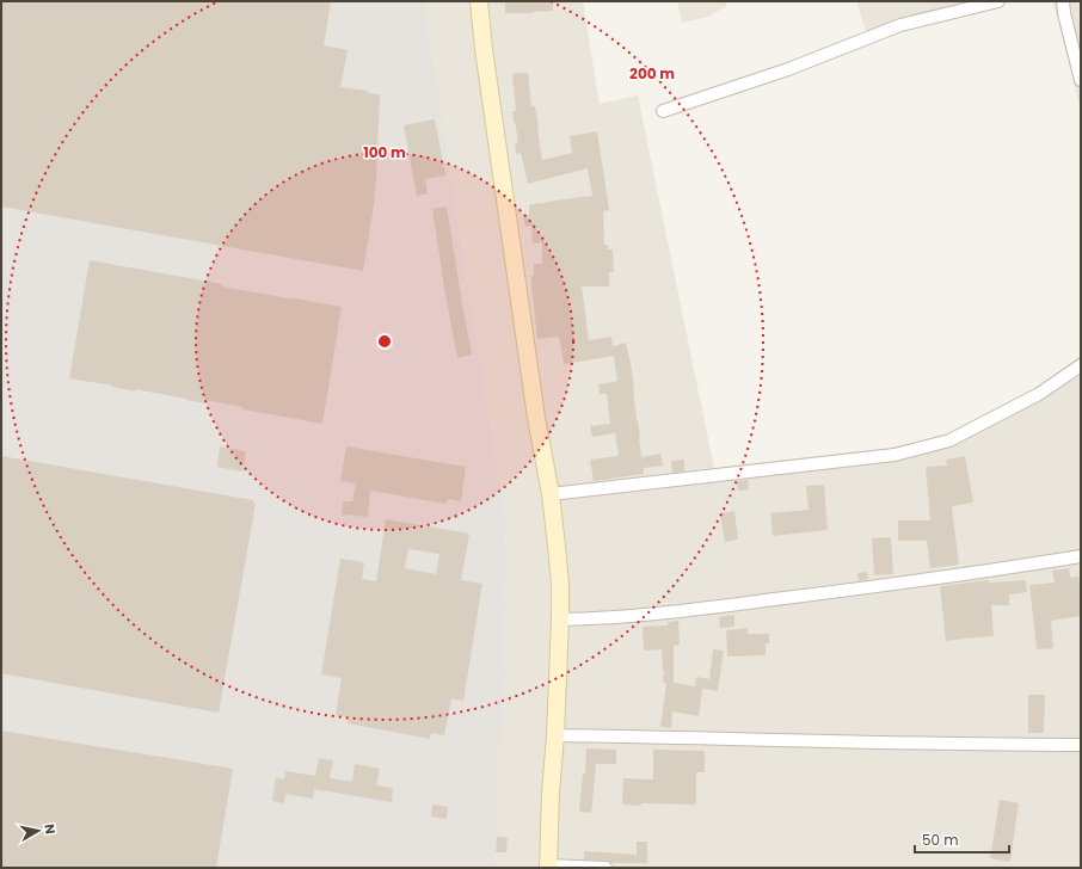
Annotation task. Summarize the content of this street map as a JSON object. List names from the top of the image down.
{
  "scale_bar": "50 m",
  "north": "right",
  "rings": ["200 m", "100 m"]
}
